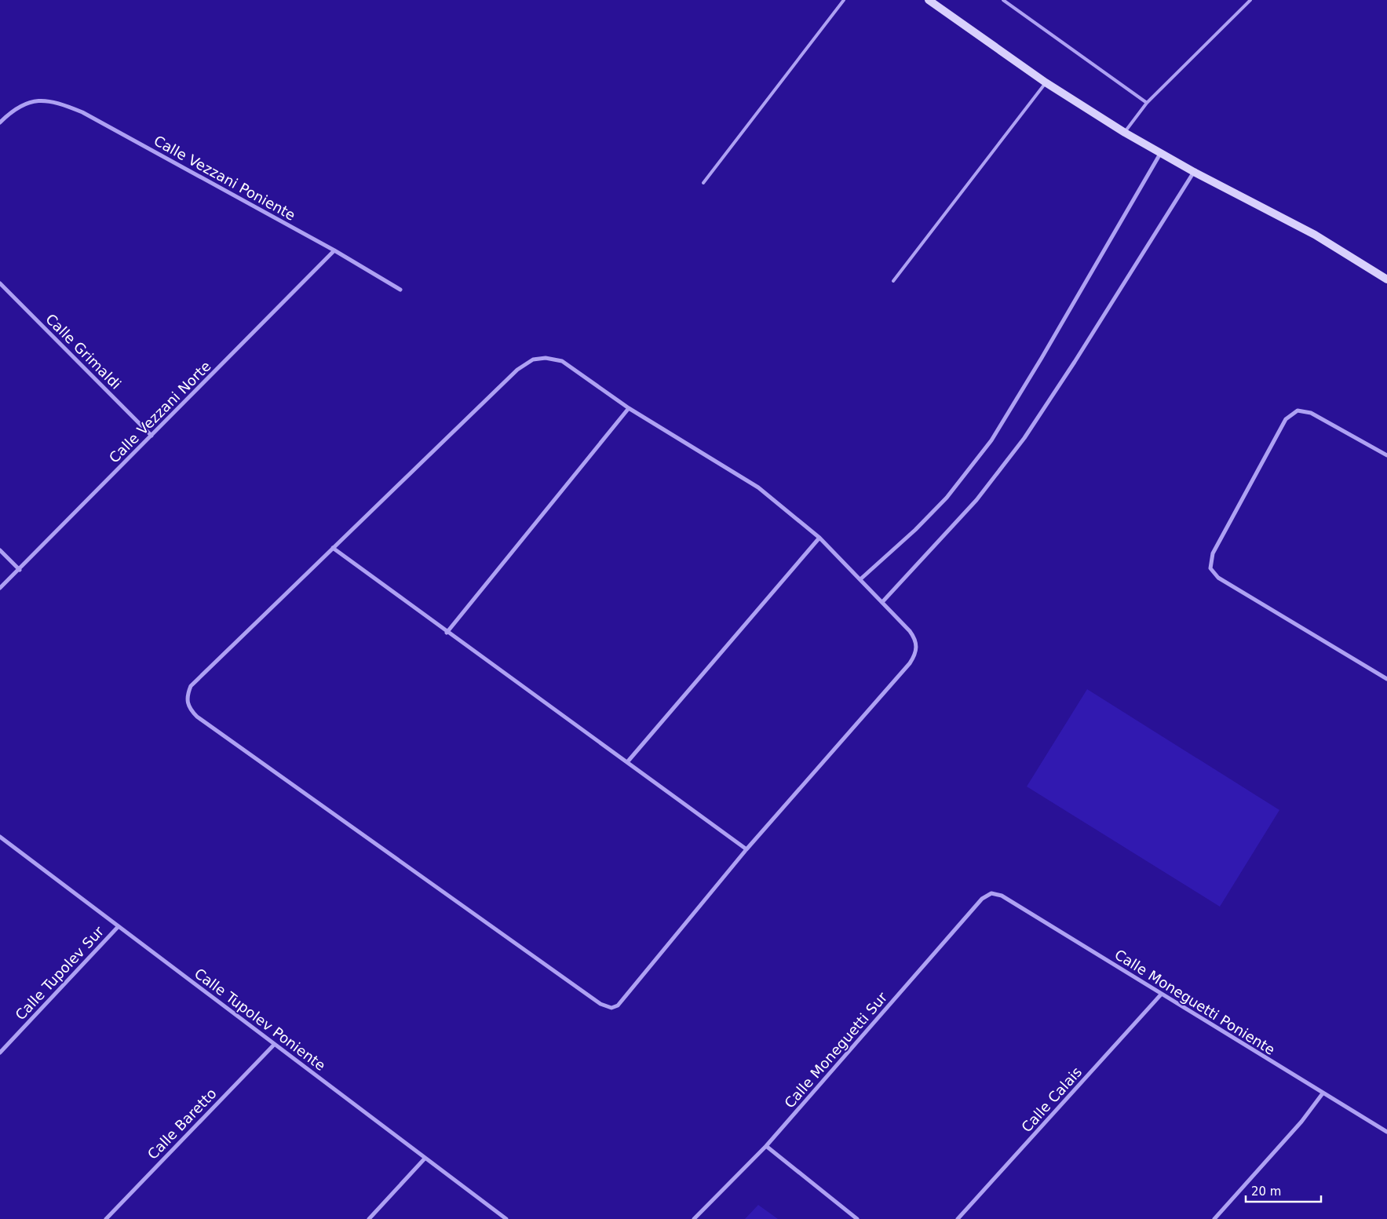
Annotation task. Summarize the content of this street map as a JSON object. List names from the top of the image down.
{
  "streets": {
    "street": [
      "Calle Vezzani Poniente",
      "Calle Grimaldi",
      "Calle Vezzani Norte",
      "Calle Tupolev Sur",
      "Calle Moneguetti Poniente",
      "Calle Tupolev Poniente",
      "Calle Moneguetti Sur",
      "Calle Calais",
      "Calle Baretto"
    ]
  },
  "crossings": [
    ["Calle Vezzani Poniente", "Calle Vezzani Norte"],
    ["Calle Grimaldi", "Calle Vezzani Norte"],
    ["Calle Tupolev Sur", "Calle Tupolev Poniente"],
    ["Calle Moneguetti Poniente", "Calle Moneguetti Sur"],
    ["Calle Moneguetti Poniente", "Calle Calais"],
    ["Calle Tupolev Poniente", "Calle Baretto"]
  ],
  "scale_bar": "20 m"
}
